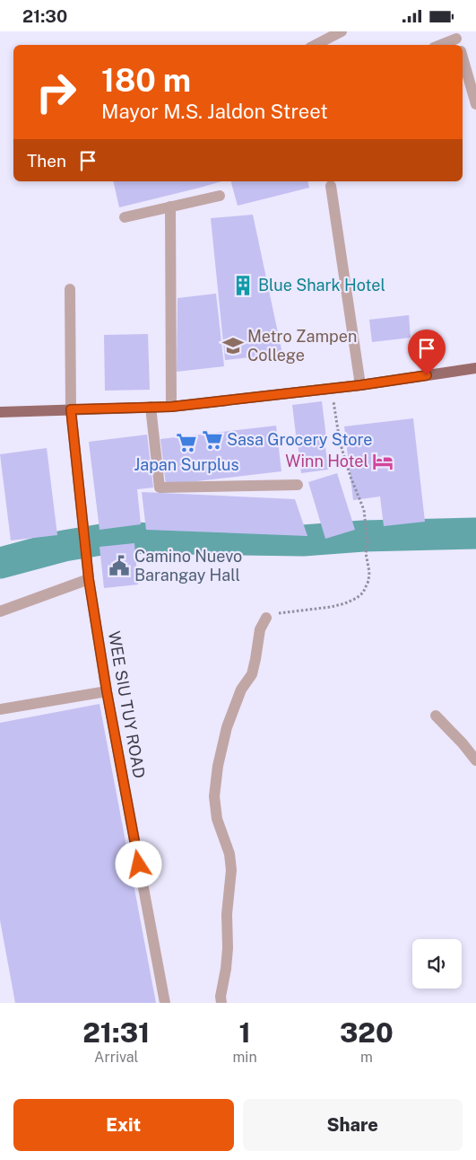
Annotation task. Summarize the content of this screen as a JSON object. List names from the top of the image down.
{
  "streets": {
    "street": ["WEE SIU TUY ROAD"]
  },
  "places": {
    "building": ["Blue Shark Hotel"],
    "school or university": ["Metro Zampen College"],
    "supermarket": ["Sasa Grocery Store", "Japan Surplus"],
    "hotel": ["Winn Hotel"],
    "public building": ["Camino Nuevo Barangay Hall"]
  },
  "page": {
    "status": "21:30",
    "turn": ["180 m", "Mayor M.S. Jaldon Street"],
    "then": "Then",
    "eta": [
      "21:31",
      "Arrival",
      "1",
      "min",
      "320",
      "m"
    ],
    "buttons": ["Exit", "Share"]
  }
}
